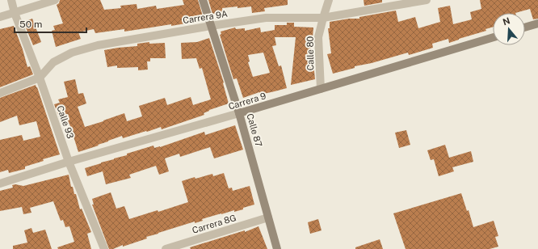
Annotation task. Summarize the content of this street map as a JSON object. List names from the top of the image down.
{
  "streets": {
    "street": [
      "Carrera 9A",
      "Calle 80",
      "Carrera 9",
      "Calle 93",
      "Calle 87",
      "Carrera 8G"
    ]
  },
  "crossings": [
    ["Carrera 9A", "Calle 80"],
    ["Carrera 9A", "Calle 93"],
    ["Carrera 9A", "Calle 87"],
    ["Calle 80", "Carrera 9"],
    ["Carrera 9", "Calle 93"],
    ["Carrera 9", "Calle 87"],
    ["Calle 87", "Carrera 8G"]
  ],
  "scale_bar": "50 m",
  "north": "top"
}
